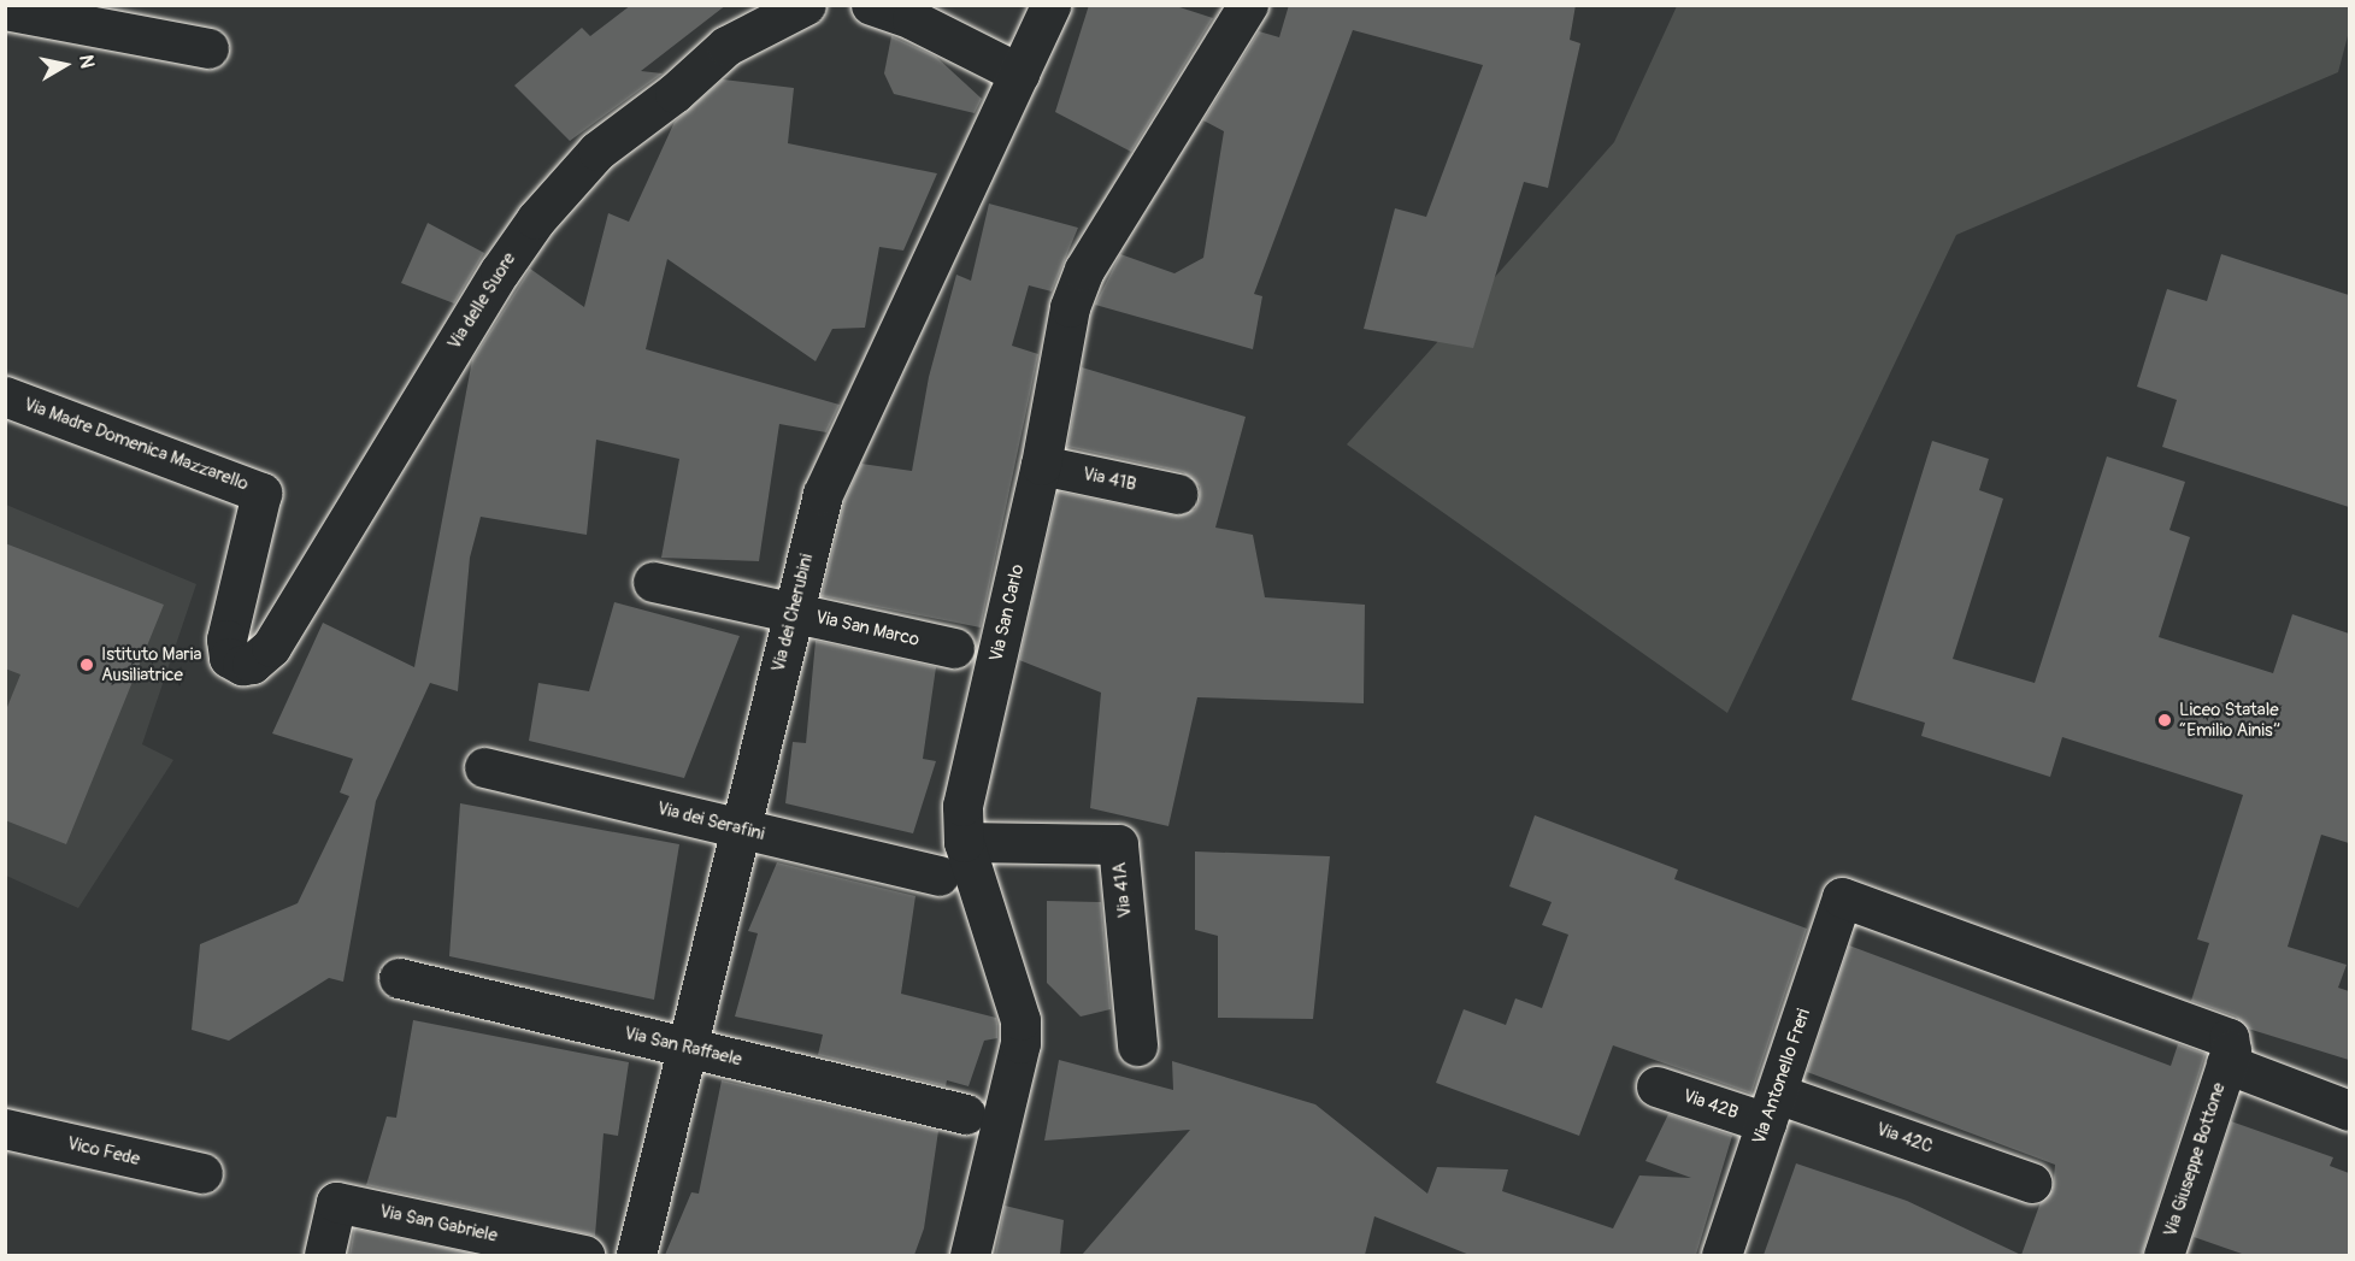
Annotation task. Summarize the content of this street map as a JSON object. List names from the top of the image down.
{
  "streets": {
    "street": [
      "Via delle Suore",
      "Via Madre Domenica Mazzarello",
      "Via 41B",
      "Via dei Cherubini",
      "Via San Carlo",
      "Via San Marco",
      "Via dei Serafini",
      "Via 41A",
      "Via San Raffaele",
      "Via Antonello Freri",
      "Via 42B",
      "Via 42C",
      "Vico Fede",
      "Via Giuseppe Bottone",
      "Via San Gabriele"
    ]
  },
  "crossings": [
    ["Via delle Suore", "Via Madre Domenica Mazzarello"],
    ["Via 41B", "Via San Carlo"],
    ["Via dei Cherubini", "Via San Marco"],
    ["Via dei Cherubini", "Via dei Serafini"],
    ["Via dei Cherubini", "Via San Raffaele"],
    ["Via San Carlo", "Via 41A"],
    ["Via Antonello Freri", "Via 42B"],
    ["Via Antonello Freri", "Via 42C"],
    ["Via Antonello Freri", "Via Giuseppe Bottone"],
    ["Via 42B", "Via 42C"]
  ],
  "places": ["Istituto Maria Ausiliatrice", "Liceo Statale “Emilio Ainis”"],
  "north": "right"
}
